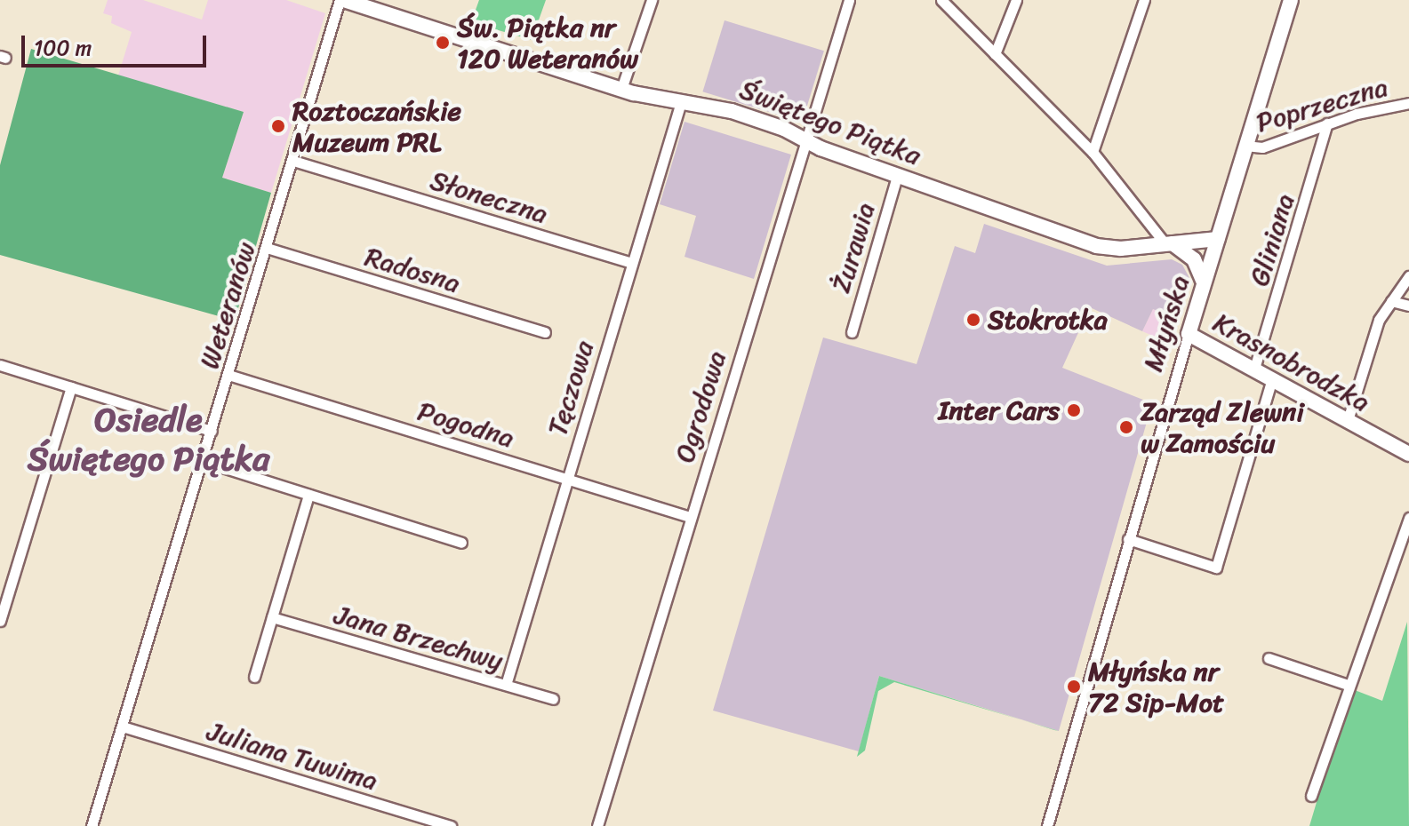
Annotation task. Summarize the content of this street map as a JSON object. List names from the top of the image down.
{
  "streets": {
    "street": [
      "Poprzeczna",
      "Świętego Piątka",
      "Słoneczna",
      "Gliniana",
      "Żurawia",
      "Radosna",
      "Weteranów",
      "Młyńska",
      "Krasnobrodzka",
      "Tęczowa",
      "Ogrodowa",
      "Pogodna",
      "Jana Brzechwy",
      "Juliana Tuwima"
    ]
  },
  "crossings": [
    ["Poprzeczna", "Gliniana"],
    ["Poprzeczna", "Młyńska"],
    ["Świętego Piątka", "Żurawia"],
    ["Świętego Piątka", "Weteranów"],
    ["Świętego Piątka", "Młyńska"],
    ["Świętego Piątka", "Tęczowa"],
    ["Świętego Piątka", "Ogrodowa"],
    ["Słoneczna", "Weteranów"],
    ["Słoneczna", "Tęczowa"],
    ["Gliniana", "Krasnobrodzka"],
    ["Radosna", "Weteranów"],
    ["Weteranów", "Pogodna"],
    ["Weteranów", "Juliana Tuwima"],
    ["Młyńska", "Krasnobrodzka"],
    ["Tęczowa", "Pogodna"],
    ["Tęczowa", "Jana Brzechwy"],
    ["Ogrodowa", "Pogodna"]
  ],
  "districts": ["Osiedle Świętego Piątka"],
  "places": [
    "Św. Piątka nr 120 Weteranów",
    "Roztoczańskie Muzeum PRL",
    "Stokrotka",
    "Inter Cars",
    "Zarząd Zlewni w Zamościu",
    "Młyńska nr 72 Sip-Mot"
  ],
  "scale_bar": "100 m"
}
